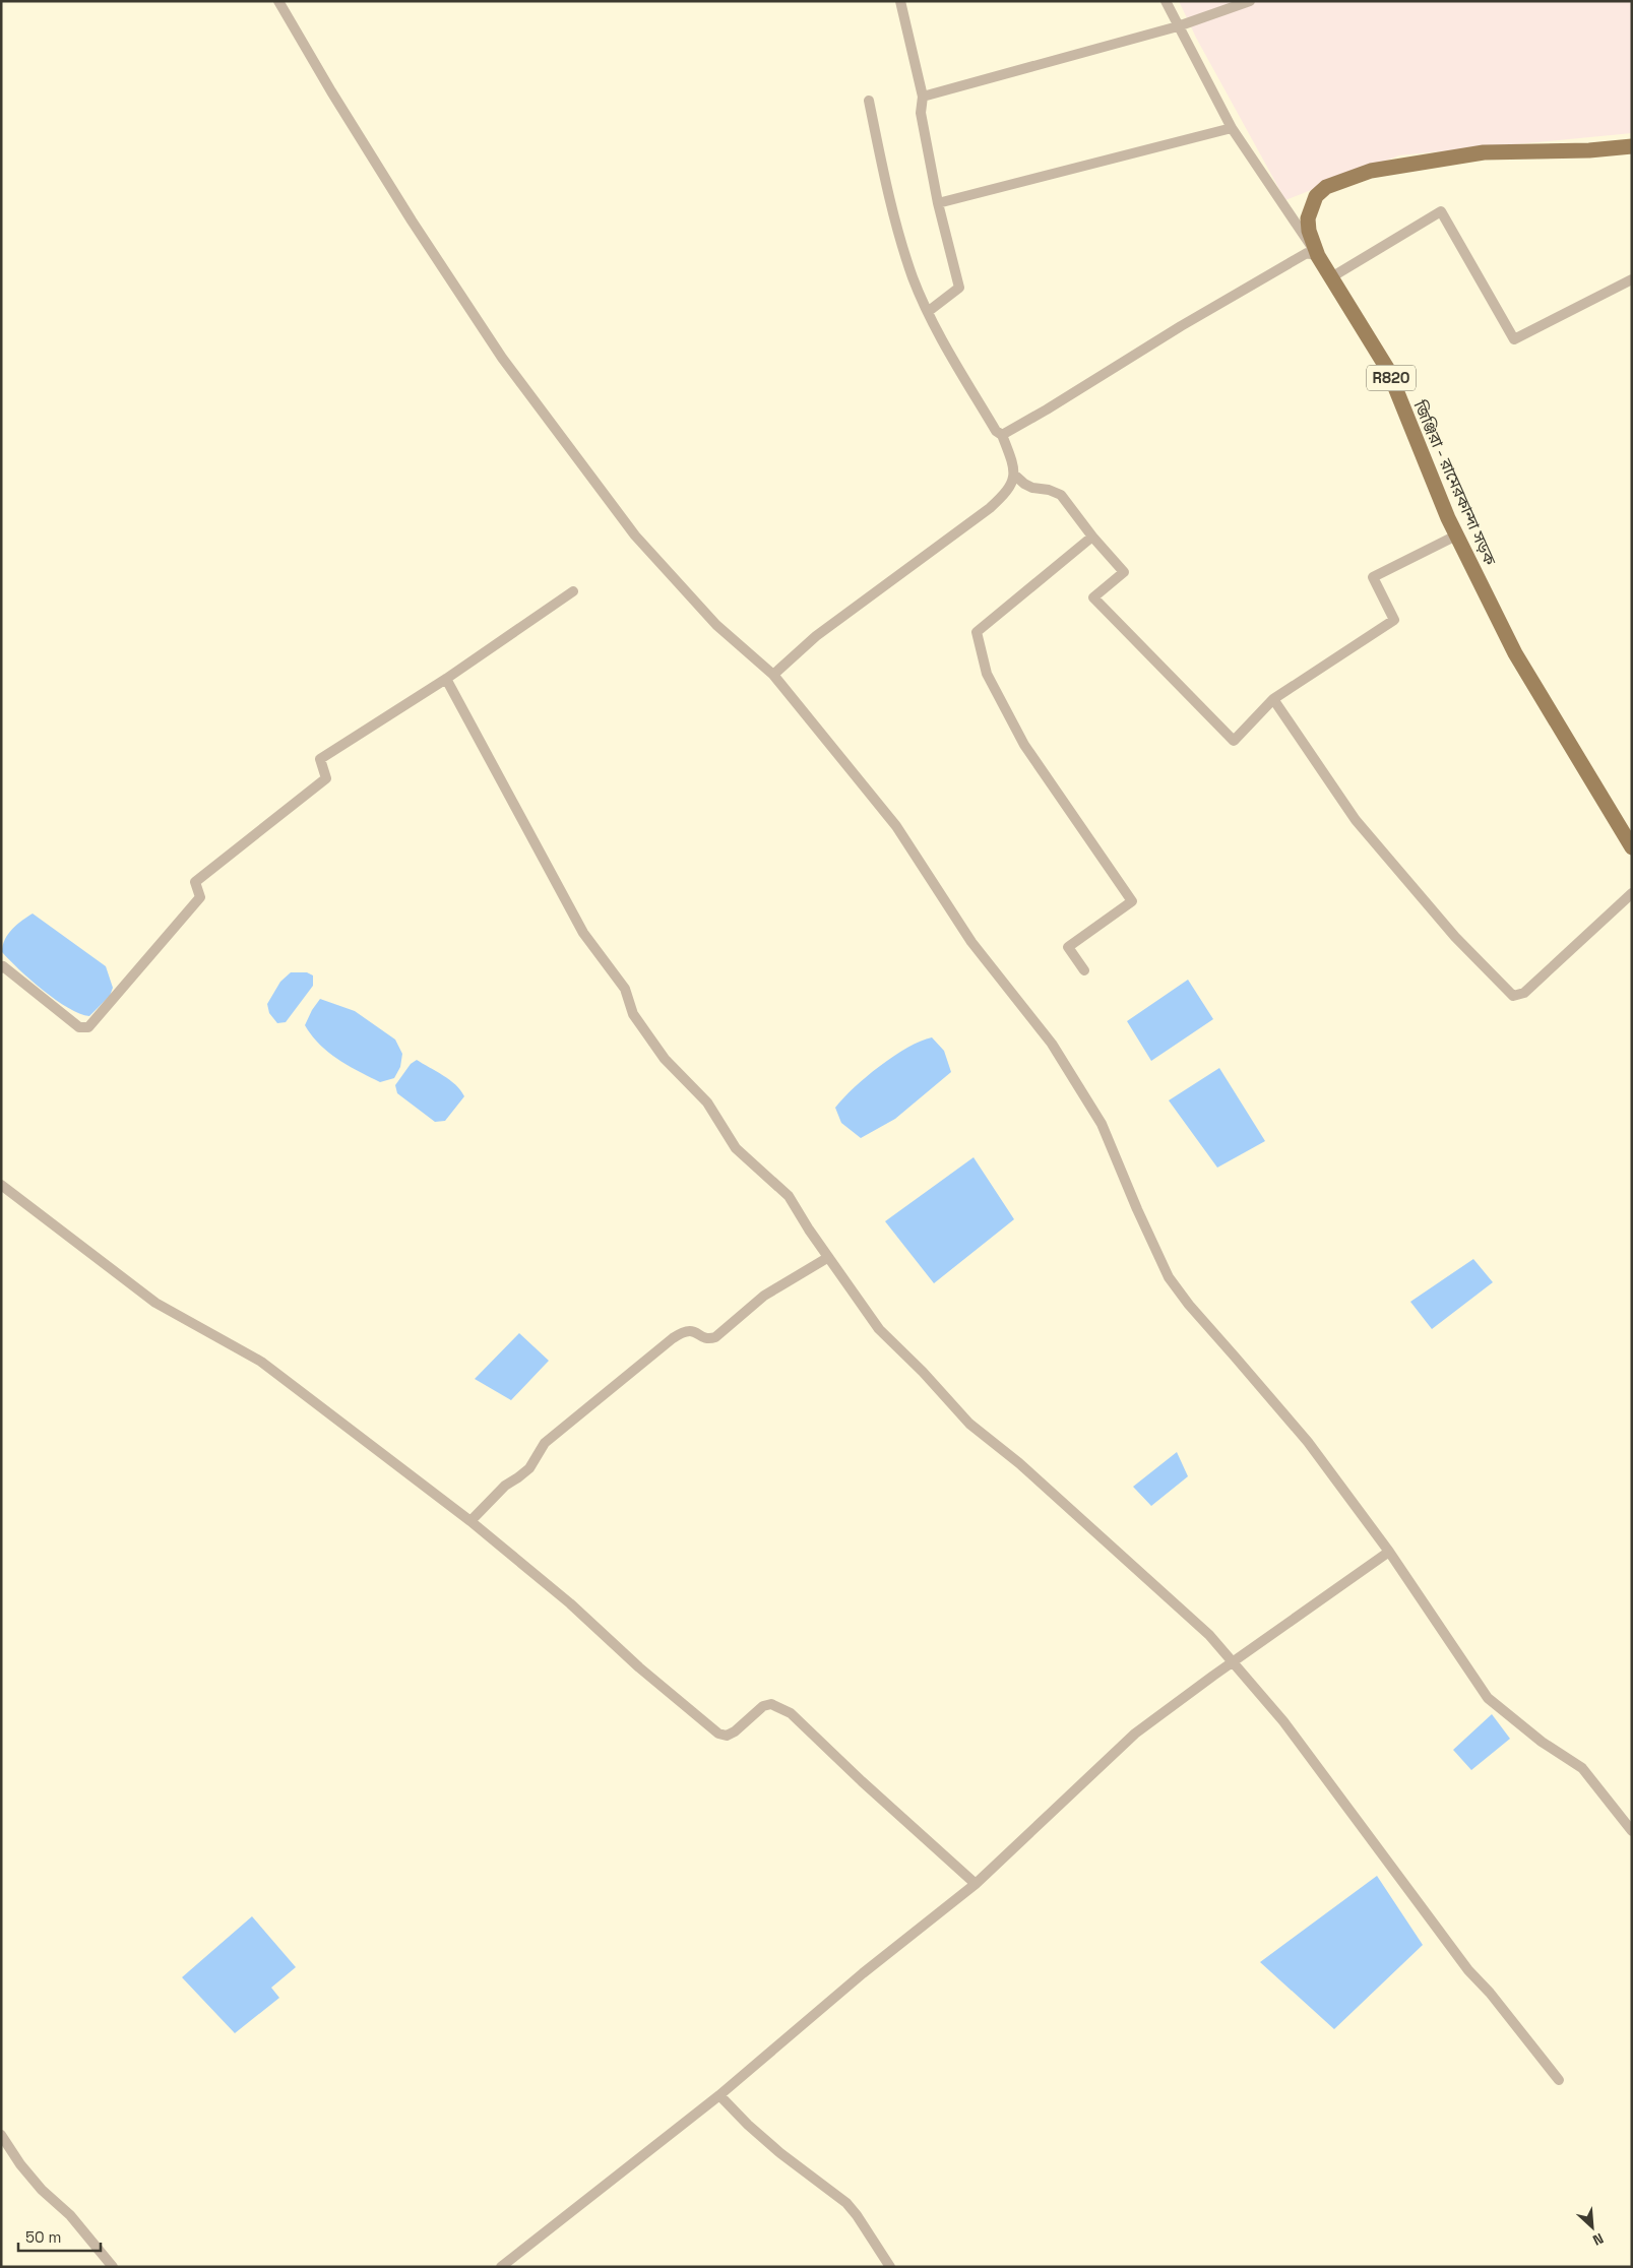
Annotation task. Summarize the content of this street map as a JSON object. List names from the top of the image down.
{
  "streets": {
    "main road": ["R820", "জিঞ্জিরা - রামেরকান্দা সড়ক"]
  },
  "scale_bar": "50 m",
  "north": "bottom right"
}
